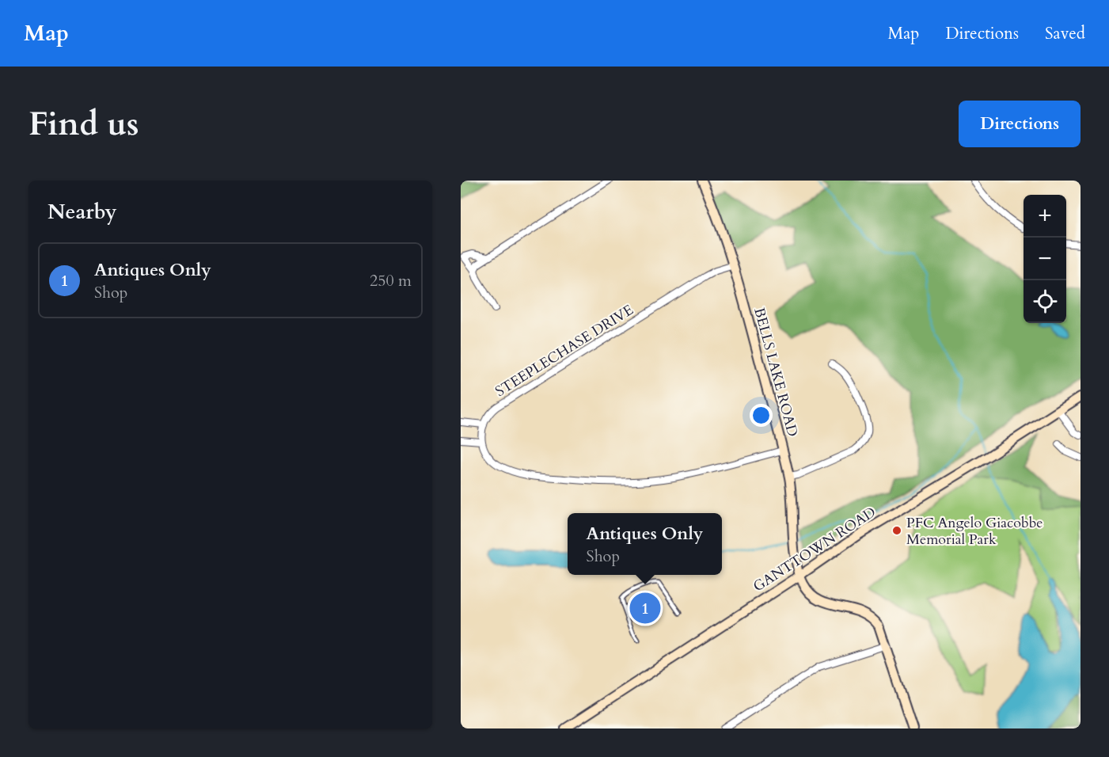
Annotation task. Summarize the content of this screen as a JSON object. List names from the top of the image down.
{
  "streets": {
    "street": ["STEEPLECHASE DRIVE", "BELLS LAKE ROAD", "GANTTOWN ROAD"]
  },
  "crossings": [
    ["STEEPLECHASE DRIVE", "BELLS LAKE ROAD"],
    ["BELLS LAKE ROAD", "GANTTOWN ROAD"]
  ],
  "places": ["PFC Angelo Giacobbe Memorial Park"],
  "page": {
    "header": "Map",
    "nav": ["Map", "Directions", "Saved"],
    "buttons": "Directions",
    "title": "Find us",
    "heading": "Nearby",
    "map_buttons": ["+", "−"],
    "list": [
      {
        "mark": "1",
        "name": "Antiques Only",
        "note": "Shop",
        "value": "250 m"
      }
    ],
    "popup": ["Antiques Only", "Shop"],
    "pins": "1"
  }
}
